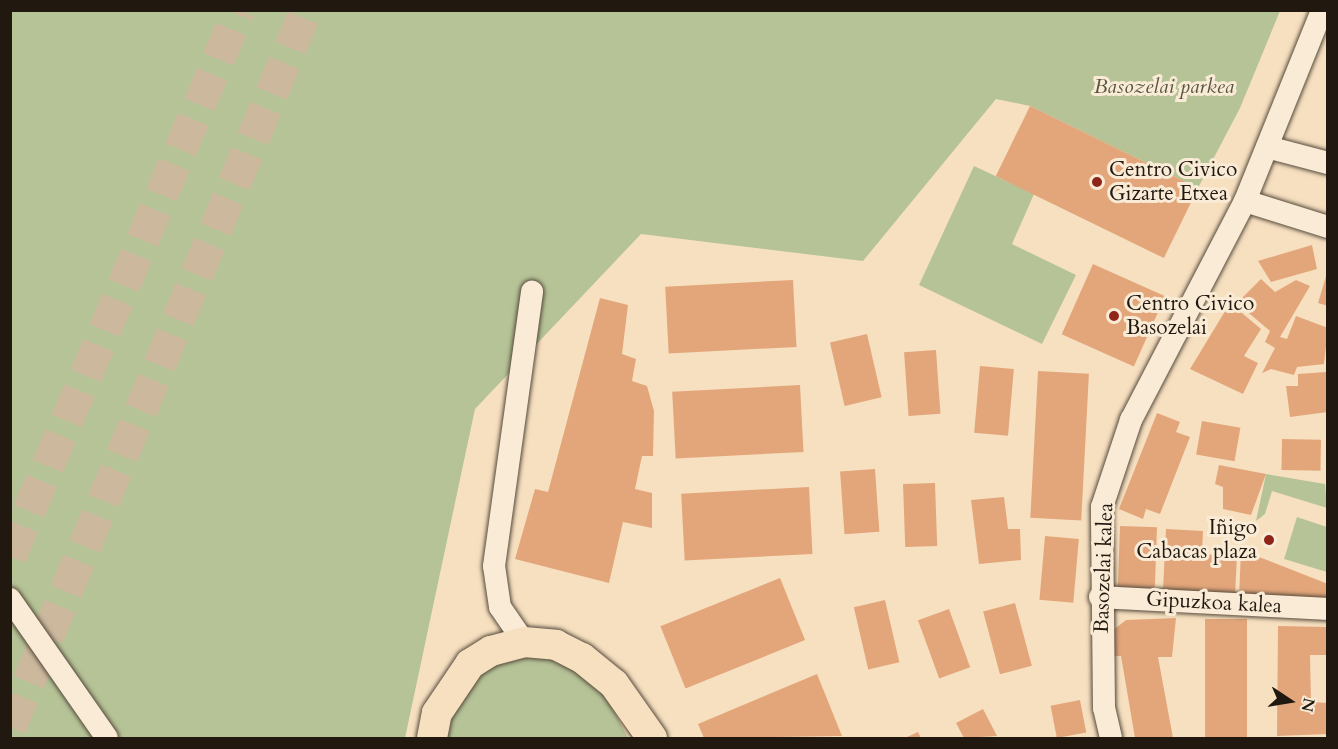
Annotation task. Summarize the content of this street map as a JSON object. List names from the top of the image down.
{
  "streets": {
    "street": ["Basozelai kalea", "Gipuzkoa kalea"]
  },
  "crossings": [
    ["Basozelai kalea", "Gipuzkoa kalea"]
  ],
  "parks": ["Basozelai parkea"],
  "places": ["Centro Civico Gizarte Etxea", "Centro Civico Basozelai", "Iñigo Cabacas plaza"],
  "north": "right"
}
